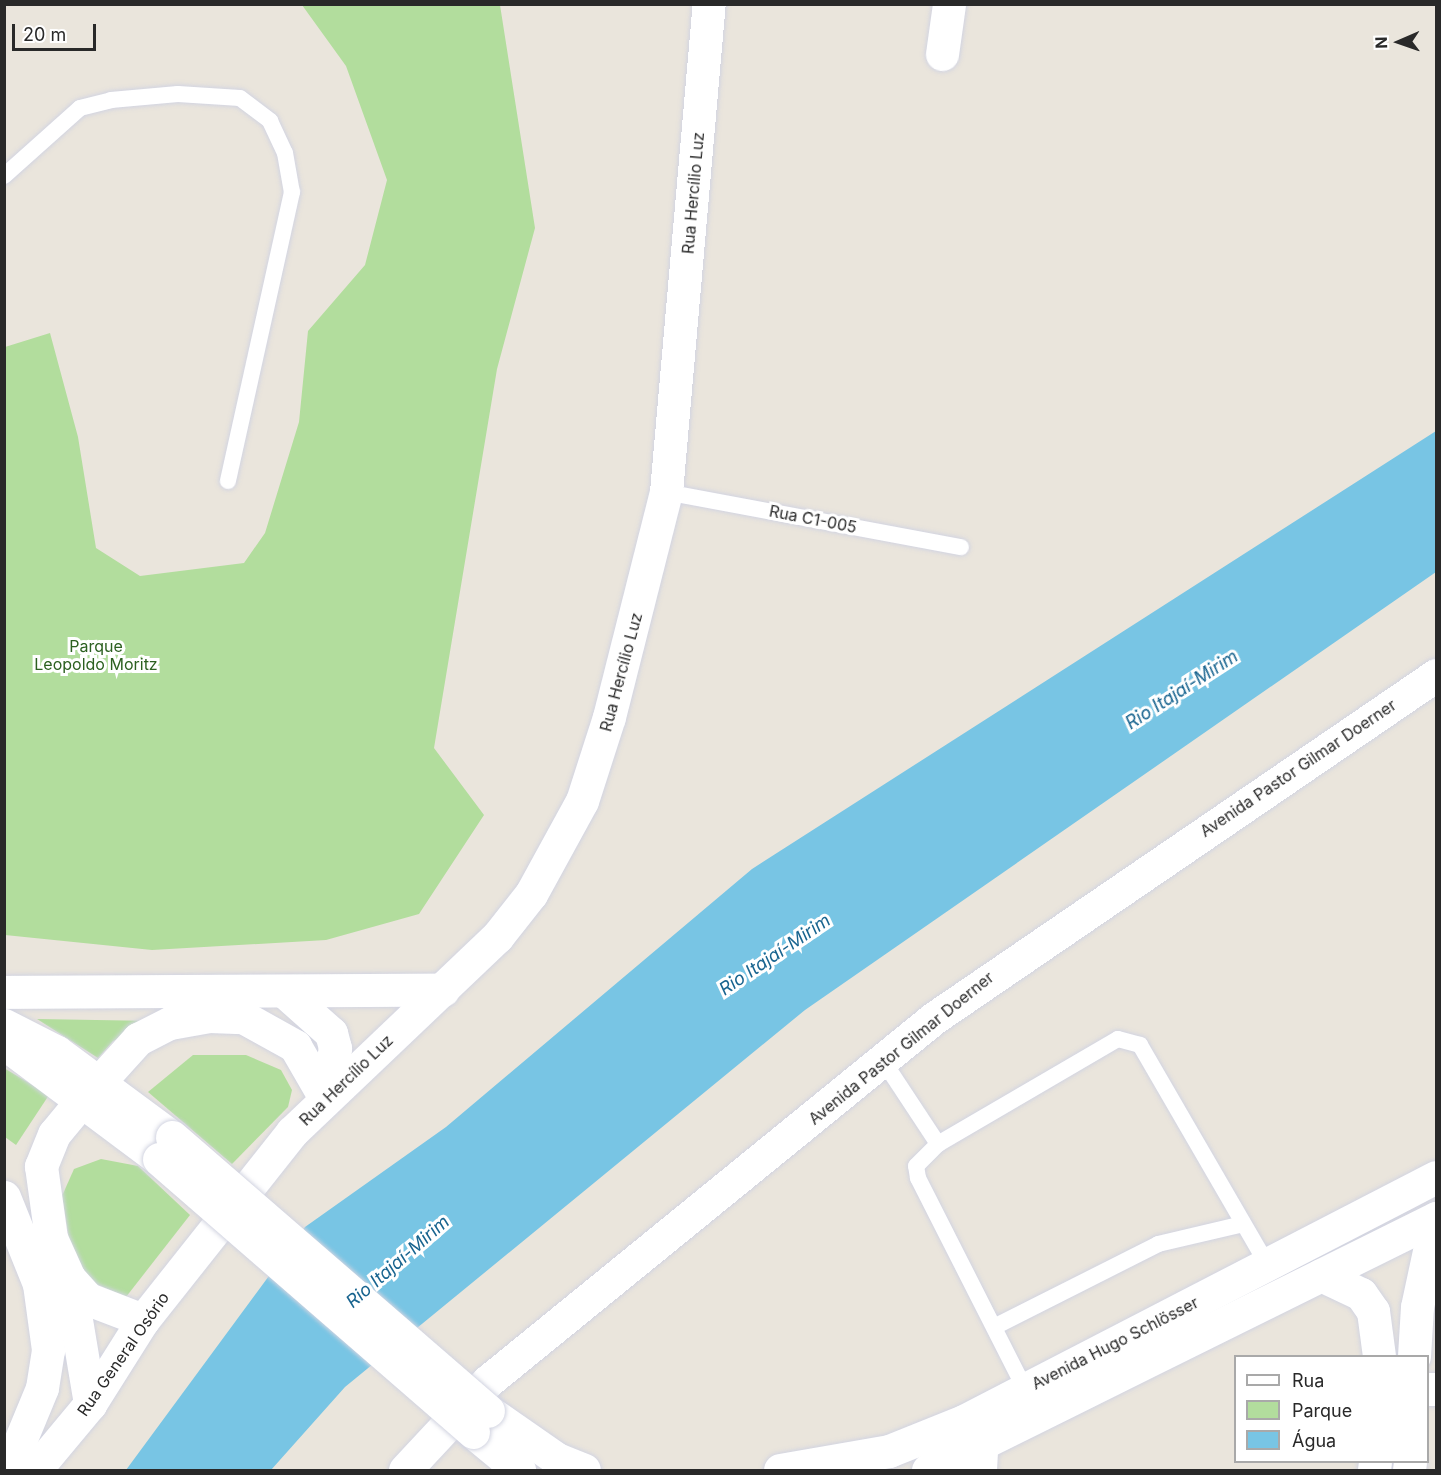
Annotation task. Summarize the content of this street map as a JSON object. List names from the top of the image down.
{
  "streets": {
    "main road": [
      "Rua Hercílio Luz",
      "Avenida Pastor Gilmar Doerner",
      "Avenida Hugo Schlösser",
      "Rua General Osório"
    ],
    "lane": ["Rua C1-005"]
  },
  "crossings": [
    ["Rua Hercílio Luz", "Rua C1-005"],
    ["Rua Hercílio Luz", "Rua General Osório"]
  ],
  "water": ["Rio Itajaí-Mirim"],
  "parks": ["Parque Leopoldo Moritz"],
  "legend": ["Rua", "Parque", "Água"],
  "scale_bar": "20 m",
  "north": "left"
}
